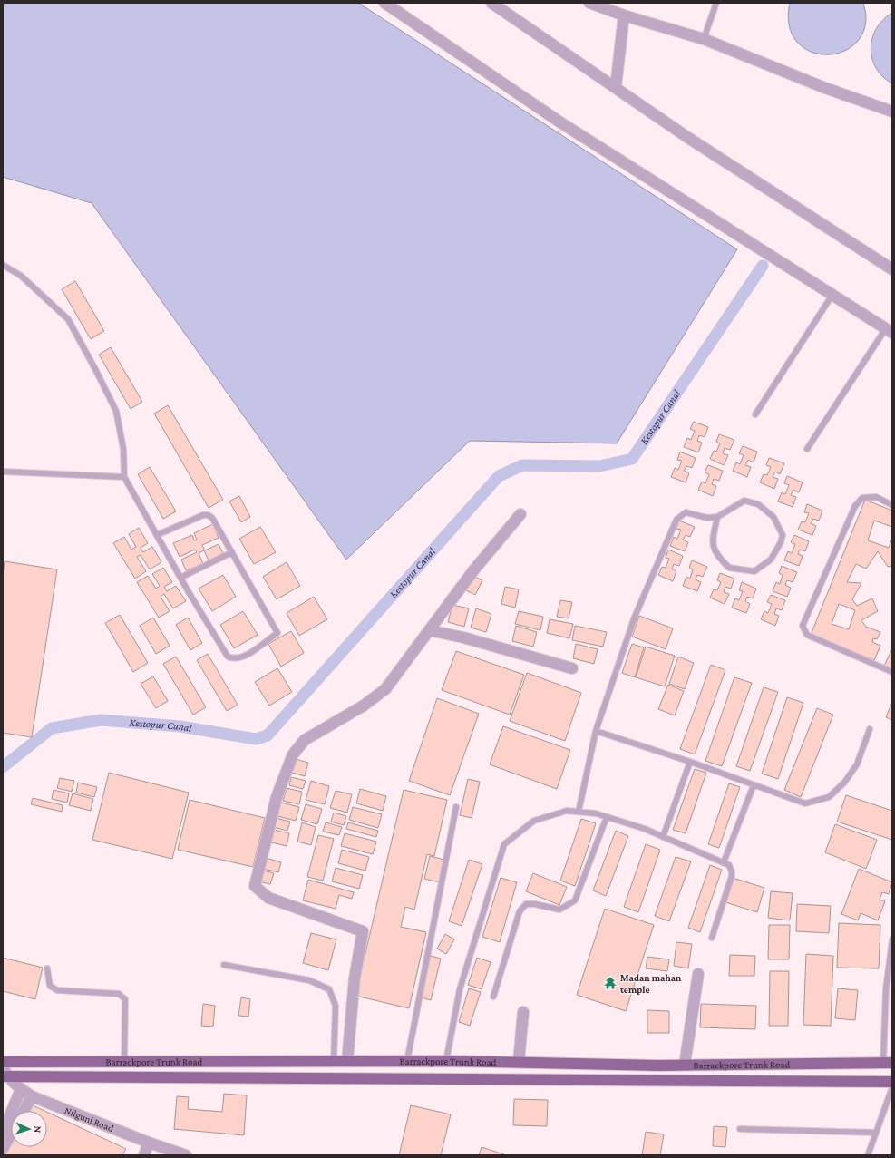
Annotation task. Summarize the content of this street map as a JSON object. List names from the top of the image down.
{
  "streets": {
    "main road": ["Barrackpore Trunk Road"],
    "street": ["Nilgunj Road"]
  },
  "crossings": [
    ["Barrackpore Trunk Road", "Nilgunj Road"]
  ],
  "water": ["Kestopur Canal"],
  "places": {
    "temple": ["Madan mahan temple"]
  },
  "north": "right"
}
